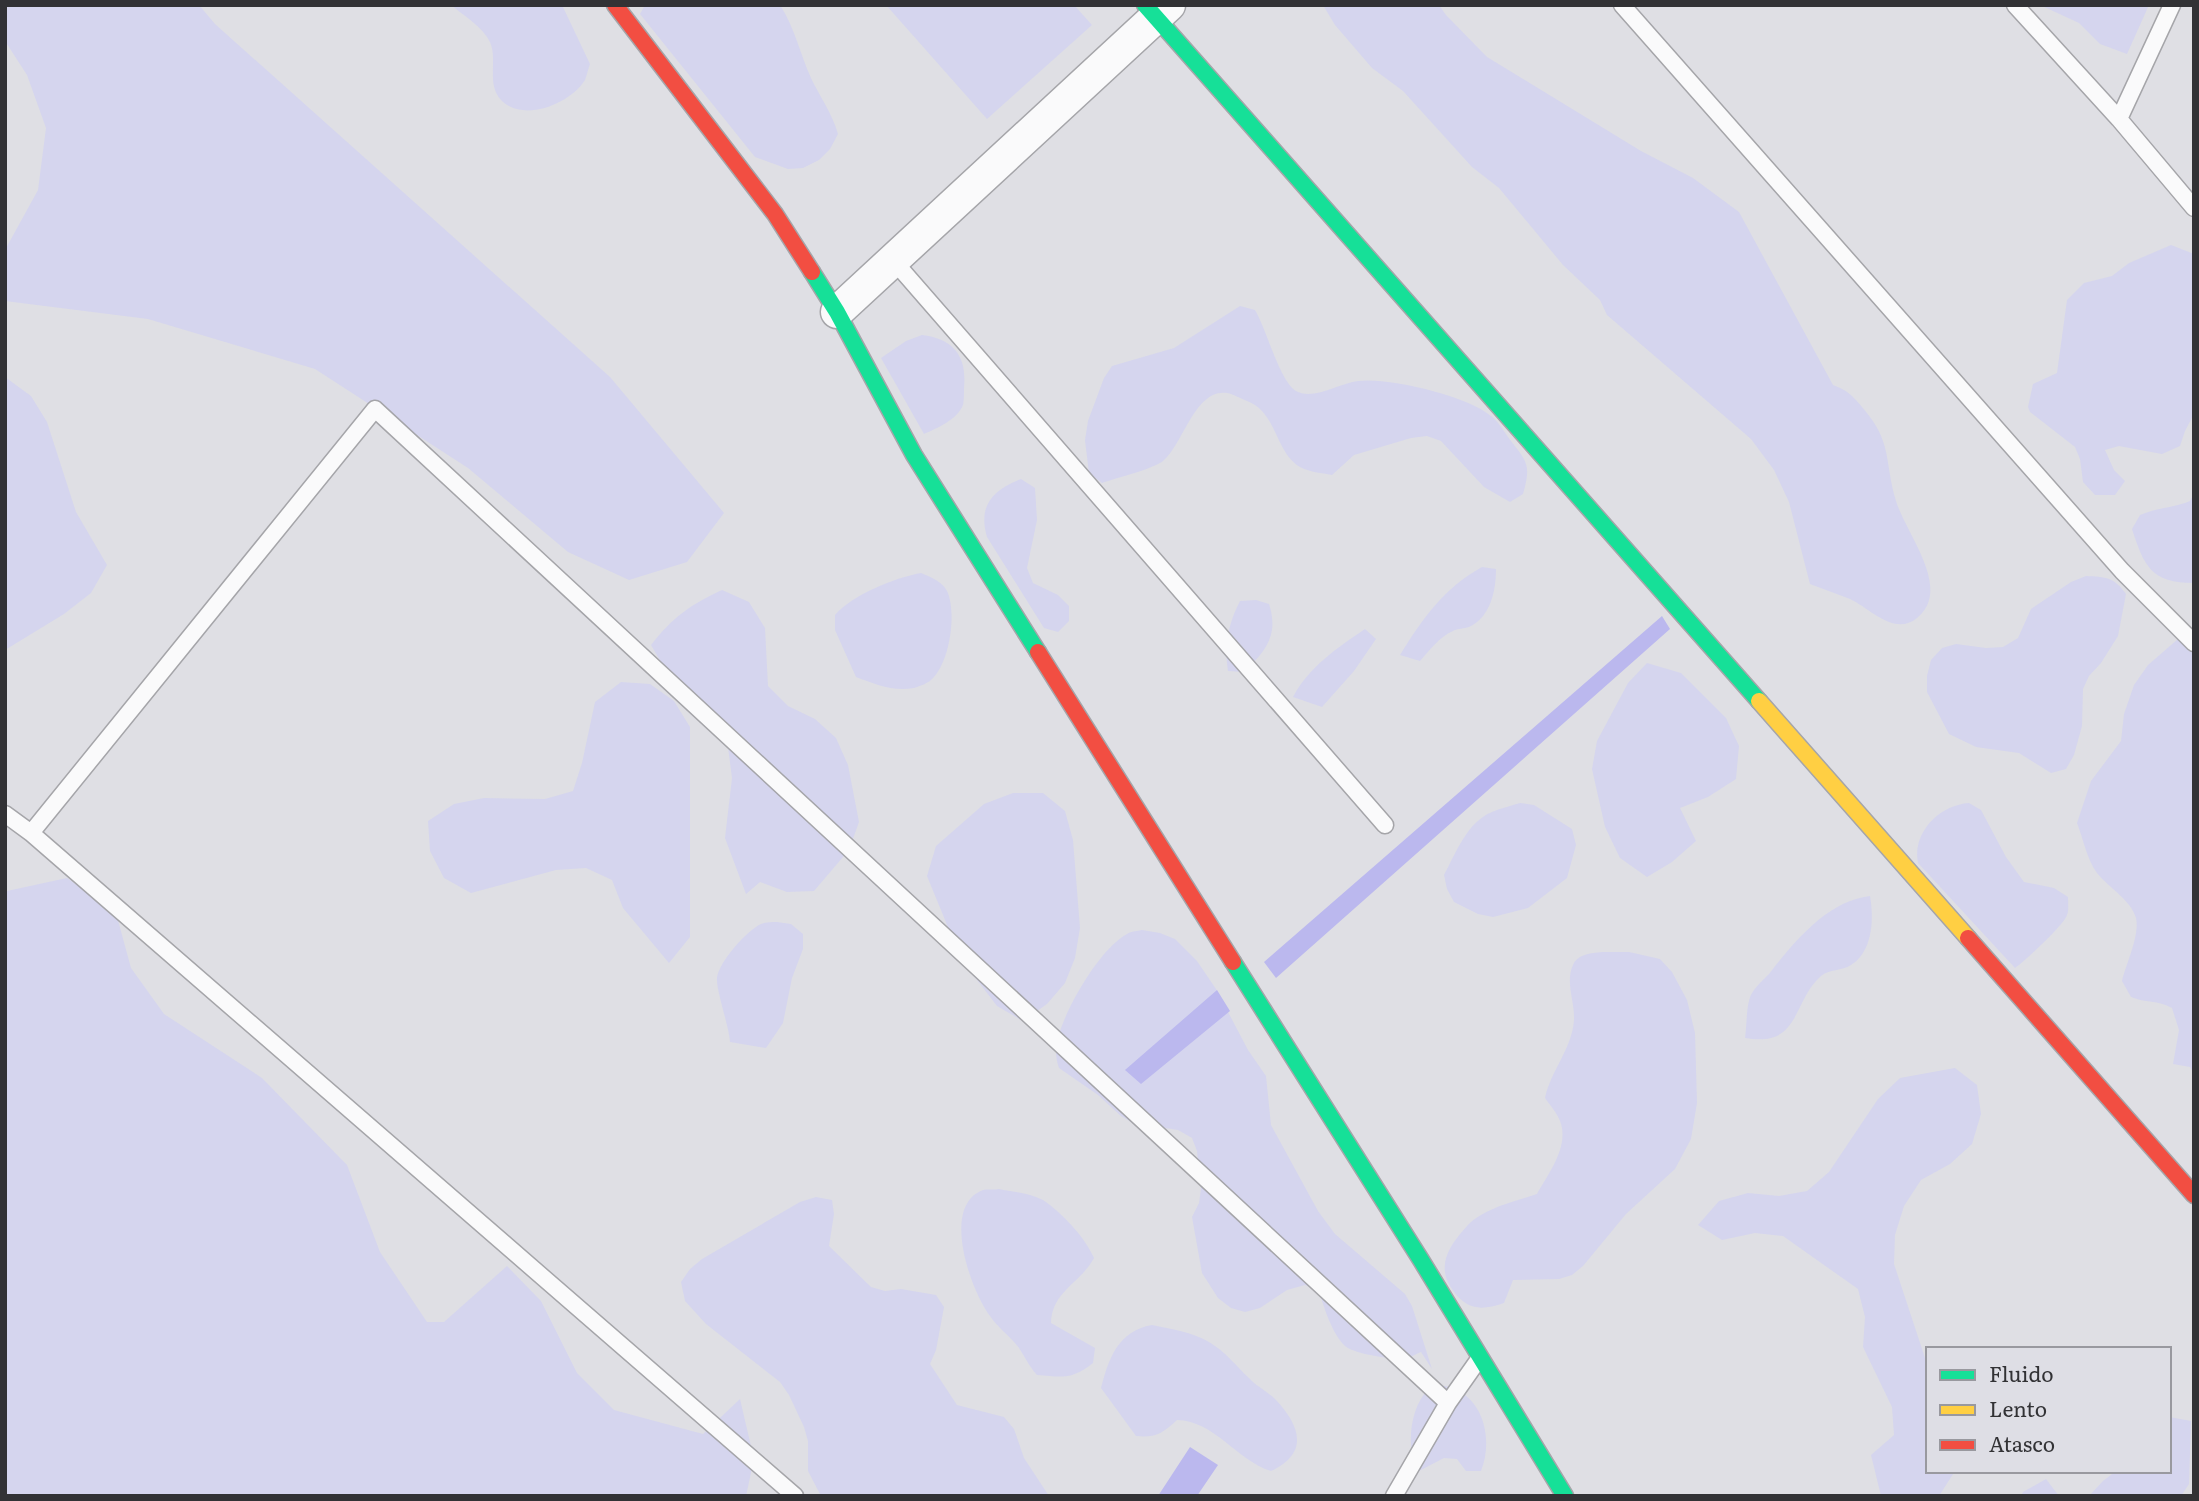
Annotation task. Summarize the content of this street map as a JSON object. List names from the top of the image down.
{
  "legend": ["Fluido", "Lento", "Atasco"]
}
